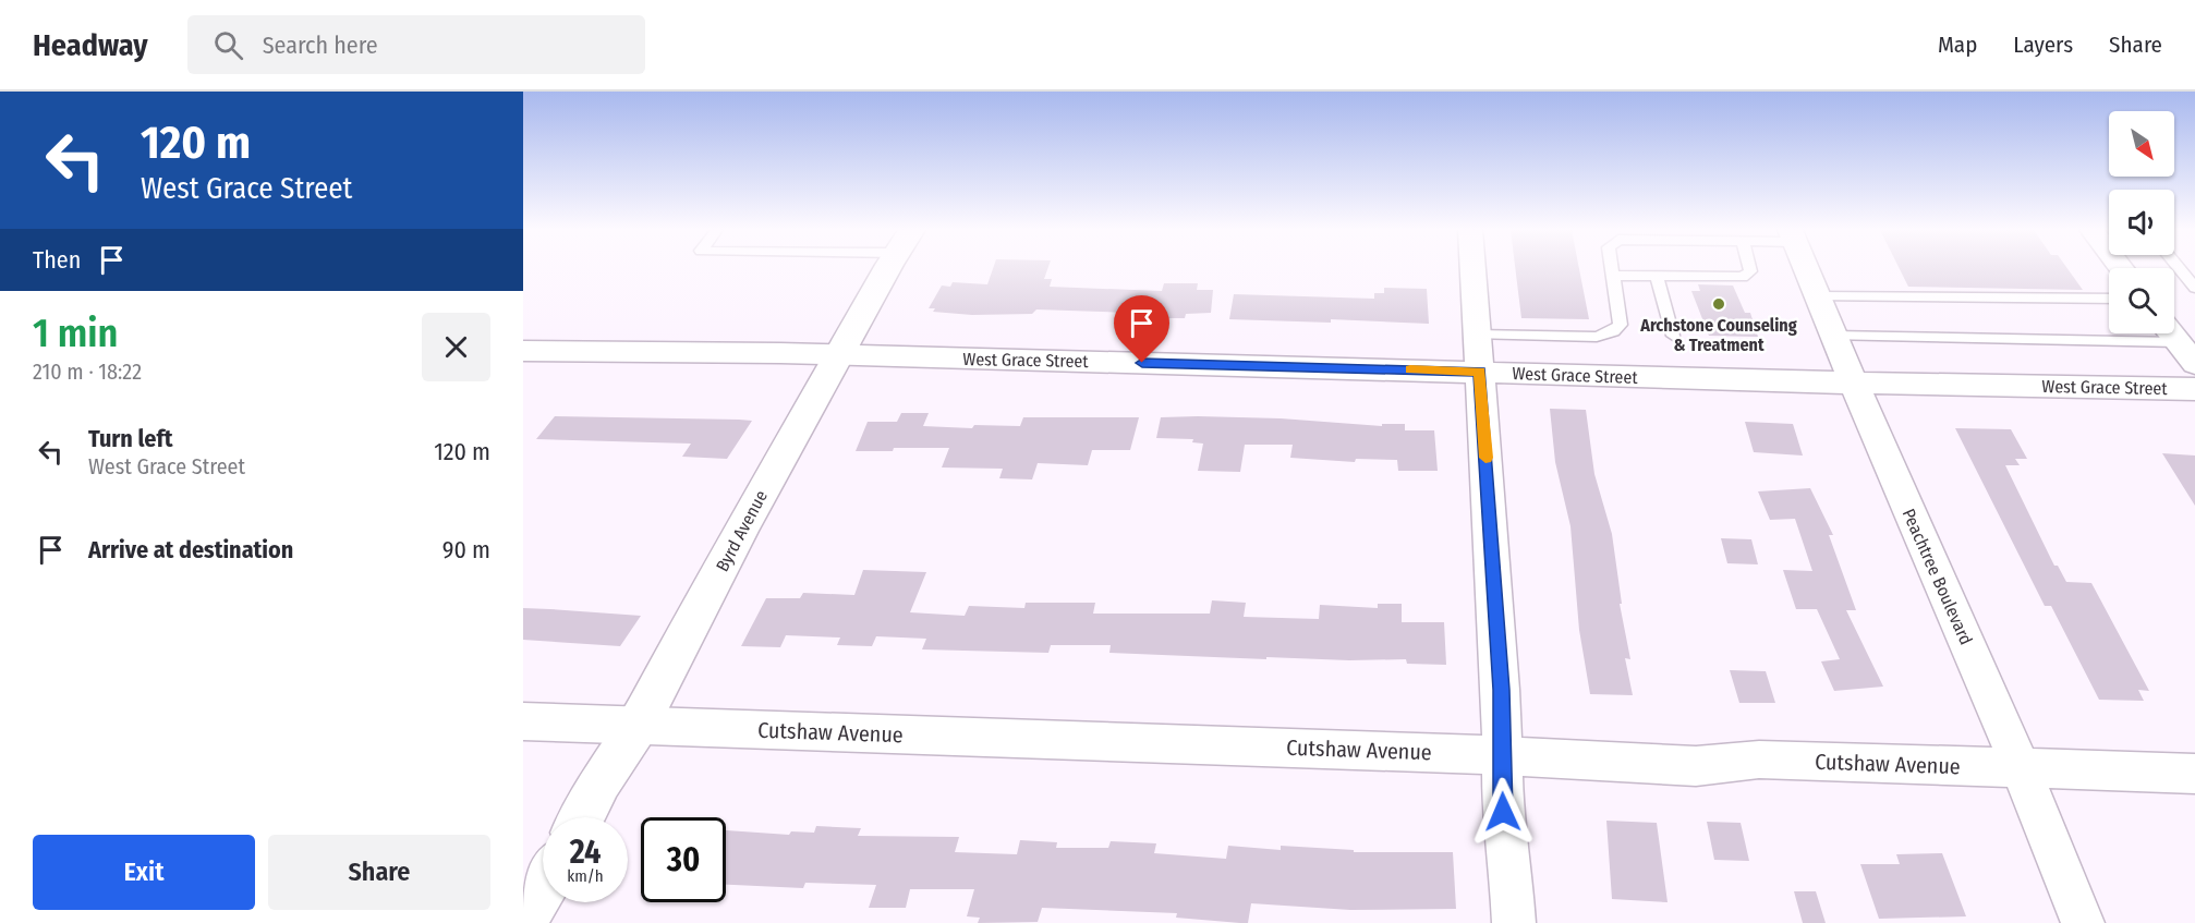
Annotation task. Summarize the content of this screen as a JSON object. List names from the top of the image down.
{
  "streets": {
    "street": [
      "West Grace Street",
      "Byrd Avenue",
      "Peachtree Boulevard",
      "Cutshaw Avenue"
    ]
  },
  "crossings": [
    ["West Grace Street", "Byrd Avenue"],
    ["West Grace Street", "Peachtree Boulevard"],
    ["Byrd Avenue", "Cutshaw Avenue"],
    ["Peachtree Boulevard", "Cutshaw Avenue"]
  ],
  "places": ["Archstone Counseling & Treatment"],
  "north": "bottom right",
  "page": {
    "header": "Headway",
    "search": "Search here",
    "nav": ["Map", "Layers", "Share"],
    "turn": ["120 m", "West Grace Street"],
    "then": "Then",
    "heading": ["1 min", "210 m · 18:22"],
    "list": [
      {
        "name": "Turn left",
        "note": "West Grace Street",
        "value": "120 m"
      },
      {
        "name": "Arrive at destination",
        "value": "90 m"
      }
    ],
    "speed": "24 km/h",
    "limit": "30",
    "buttons": ["Exit", "Share"]
  }
}
